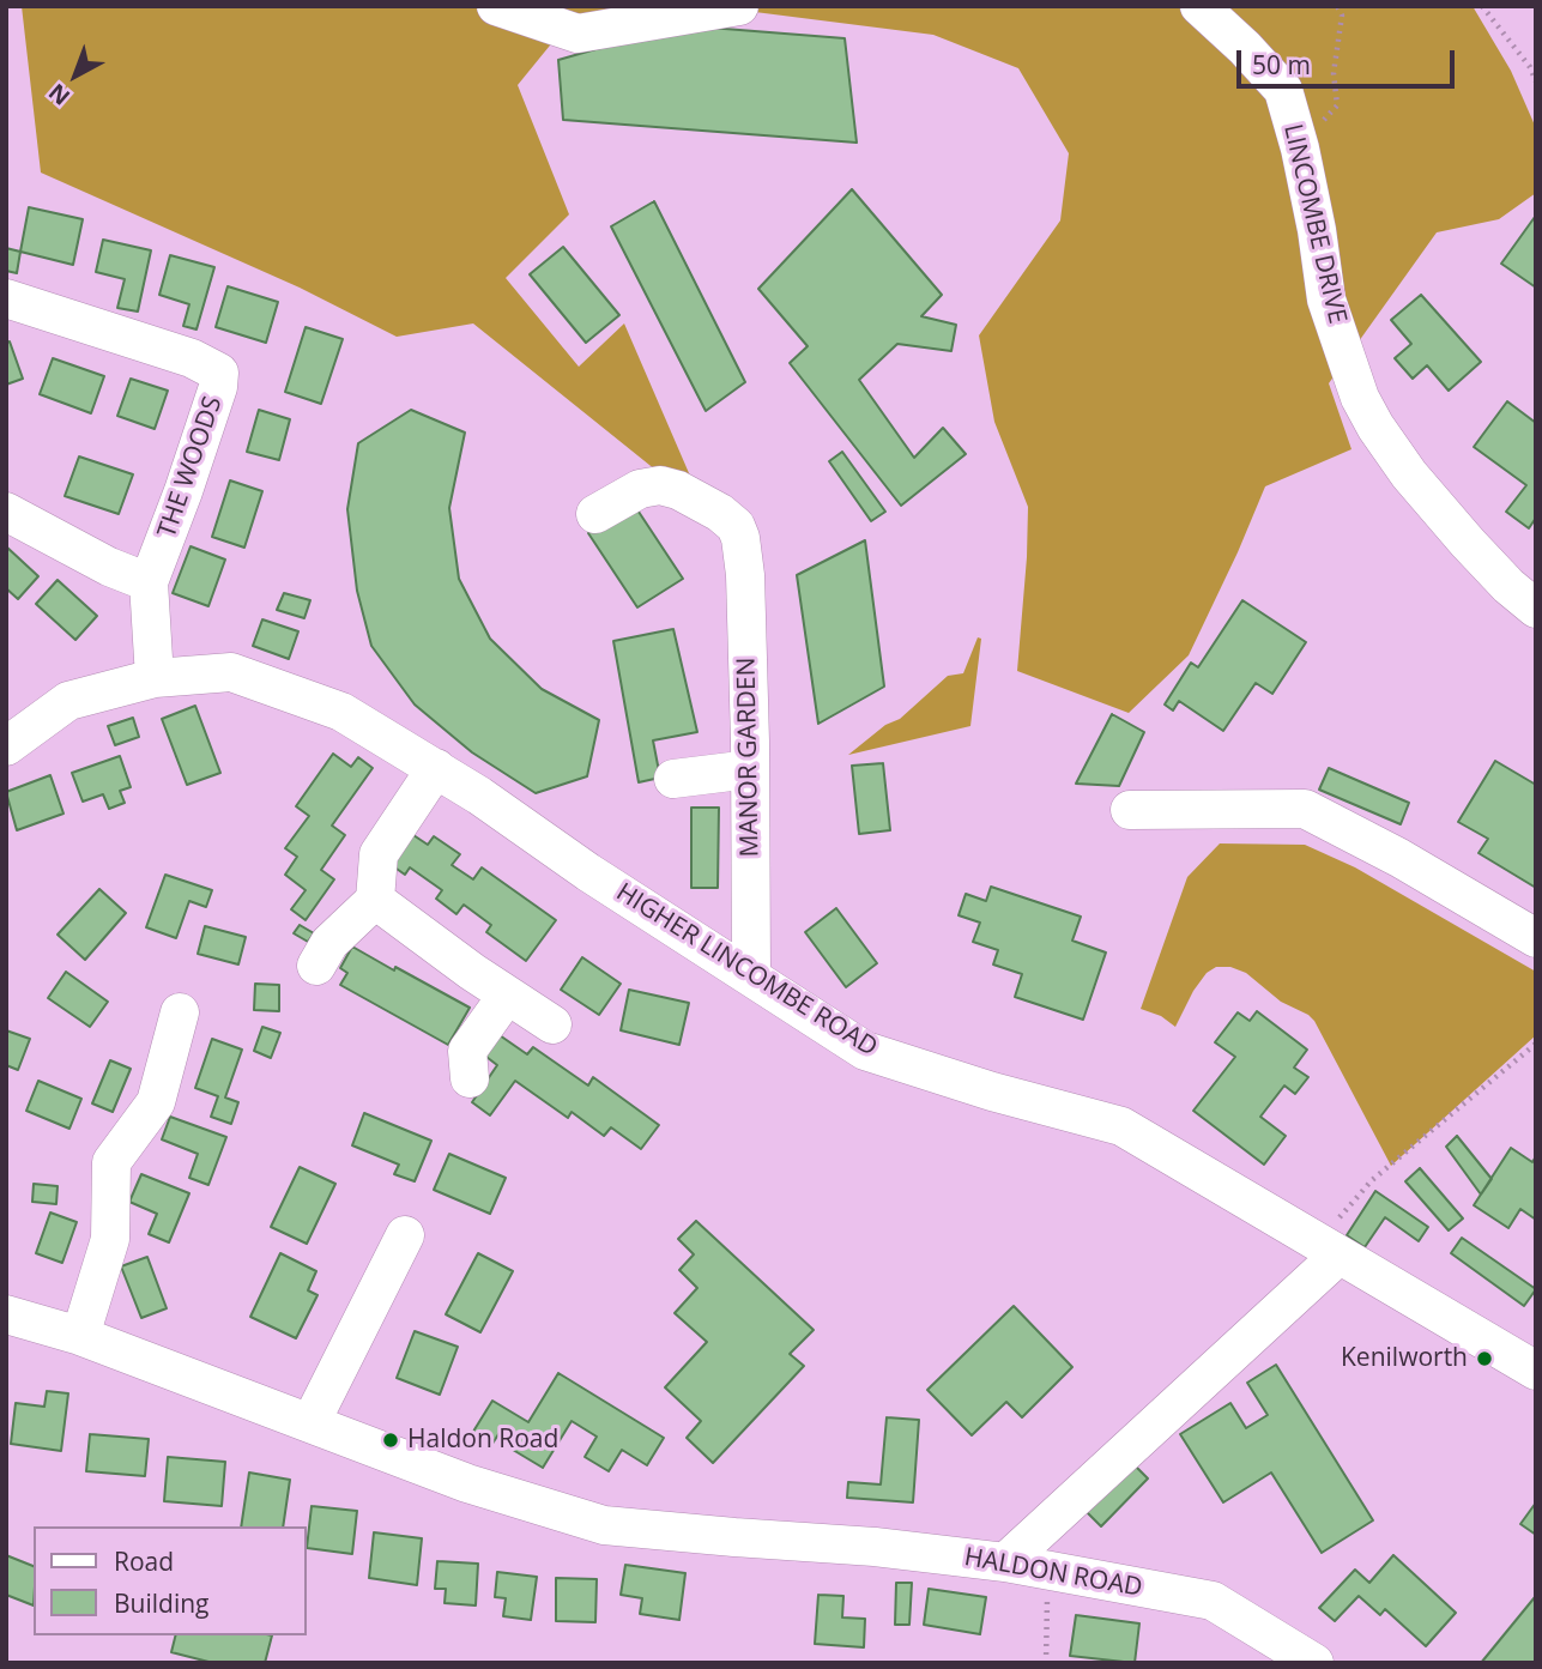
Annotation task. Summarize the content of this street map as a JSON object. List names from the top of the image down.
{
  "streets": {
    "street": [
      "LINCOMBE DRIVE",
      "THE WOODS",
      "MANOR GARDEN",
      "HIGHER LINCOMBE ROAD",
      "HALDON ROAD"
    ]
  },
  "crossings": [
    ["THE WOODS", "HIGHER LINCOMBE ROAD"],
    ["MANOR GARDEN", "HIGHER LINCOMBE ROAD"]
  ],
  "places": ["Kenilworth", "Haldon Road"],
  "legend": ["Road", "Building"],
  "scale_bar": "50 m",
  "north": "bottom left"
}
